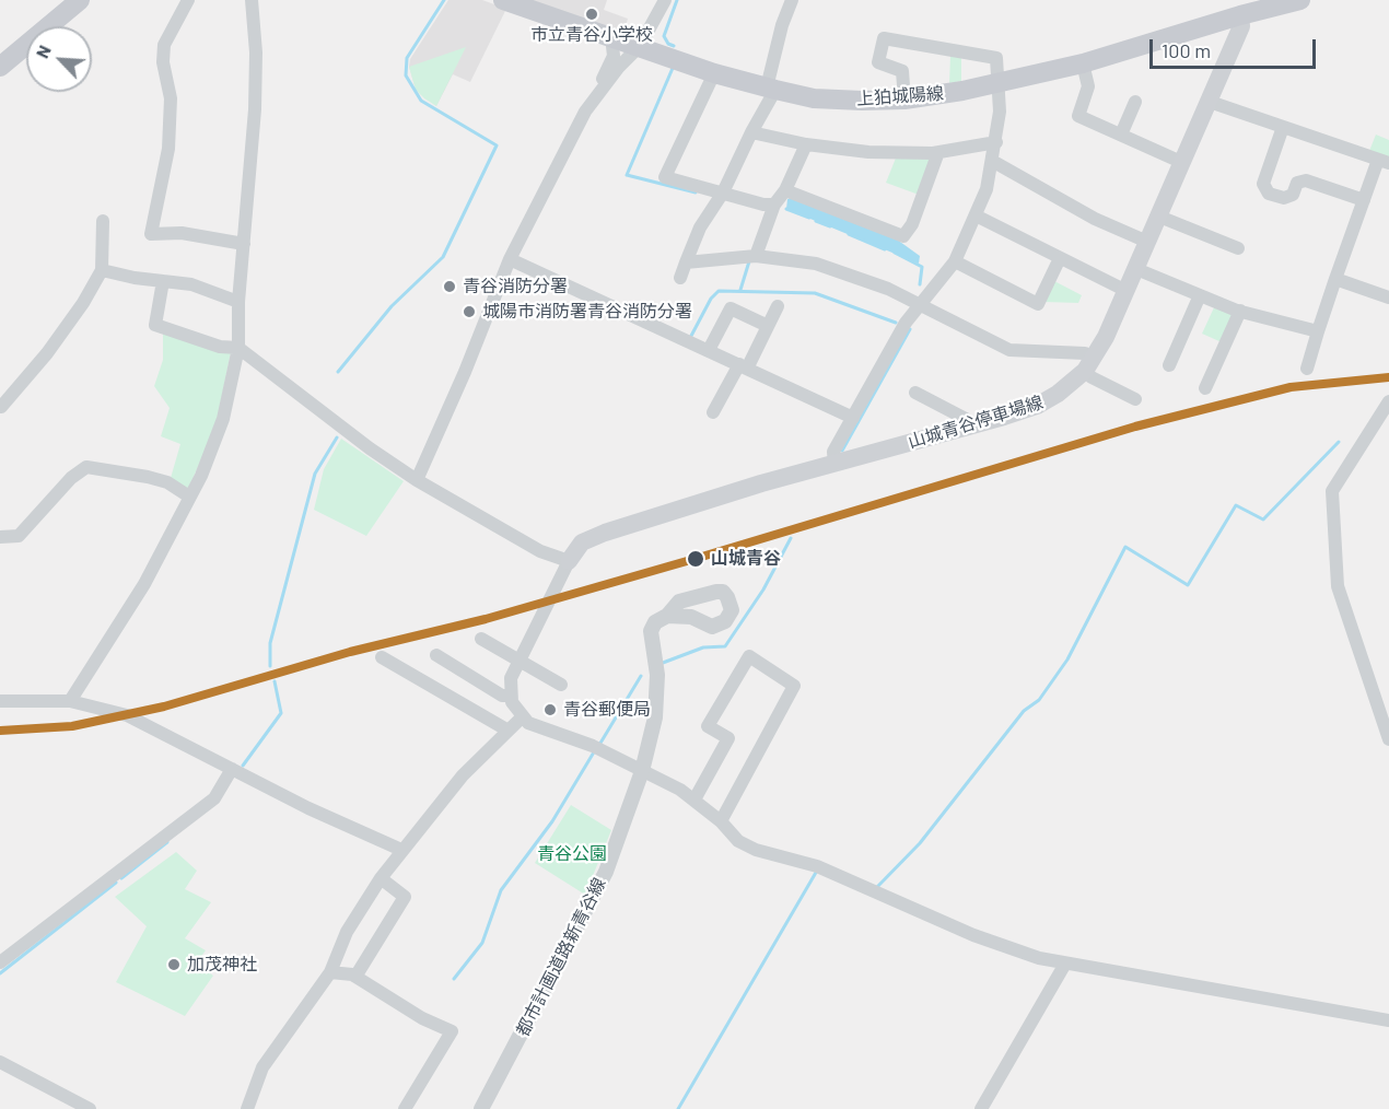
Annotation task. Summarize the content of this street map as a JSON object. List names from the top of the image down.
{
  "streets": {
    "main road": ["上狛城陽線", "山城青谷停車場線"],
    "street": ["都市計画道路新青谷線"]
  },
  "crossings": [
    ["上狛城陽線", "山城青谷停車場線"]
  ],
  "parks": ["青谷公園"],
  "places": [
    "市立青谷小学校",
    "青谷消防分署",
    "城陽市消防署青谷消防分署",
    "山城青谷",
    "青谷郵便局",
    "加茂神社"
  ],
  "scale_bar": "100 m",
  "north": "top left"
}
